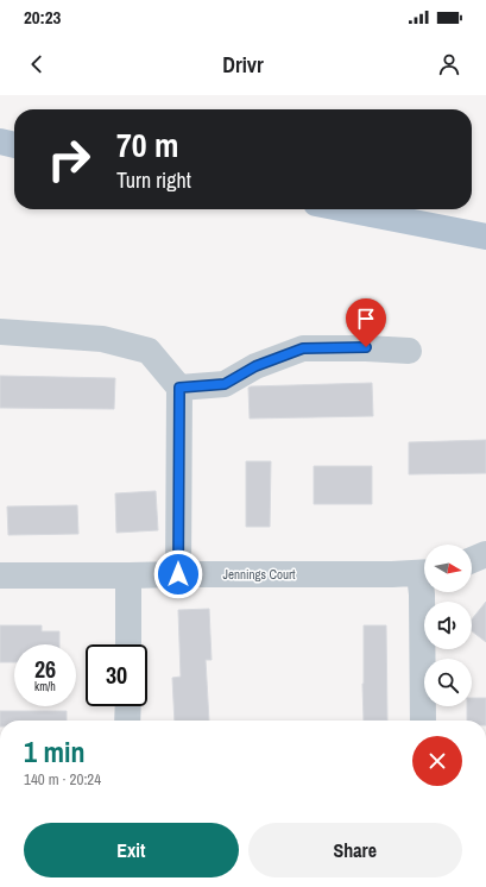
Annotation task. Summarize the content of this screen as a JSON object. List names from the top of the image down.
{
  "streets": {
    "street": ["Jennings Court"]
  },
  "north": "right",
  "page": {
    "status": "20:23",
    "header": "Drivr",
    "turn": ["70 m", "Turn right"],
    "speed": "26 km/h",
    "limit": "30",
    "heading": ["1 min", "140 m · 20:24"],
    "buttons": ["Exit", "Share"]
  }
}
